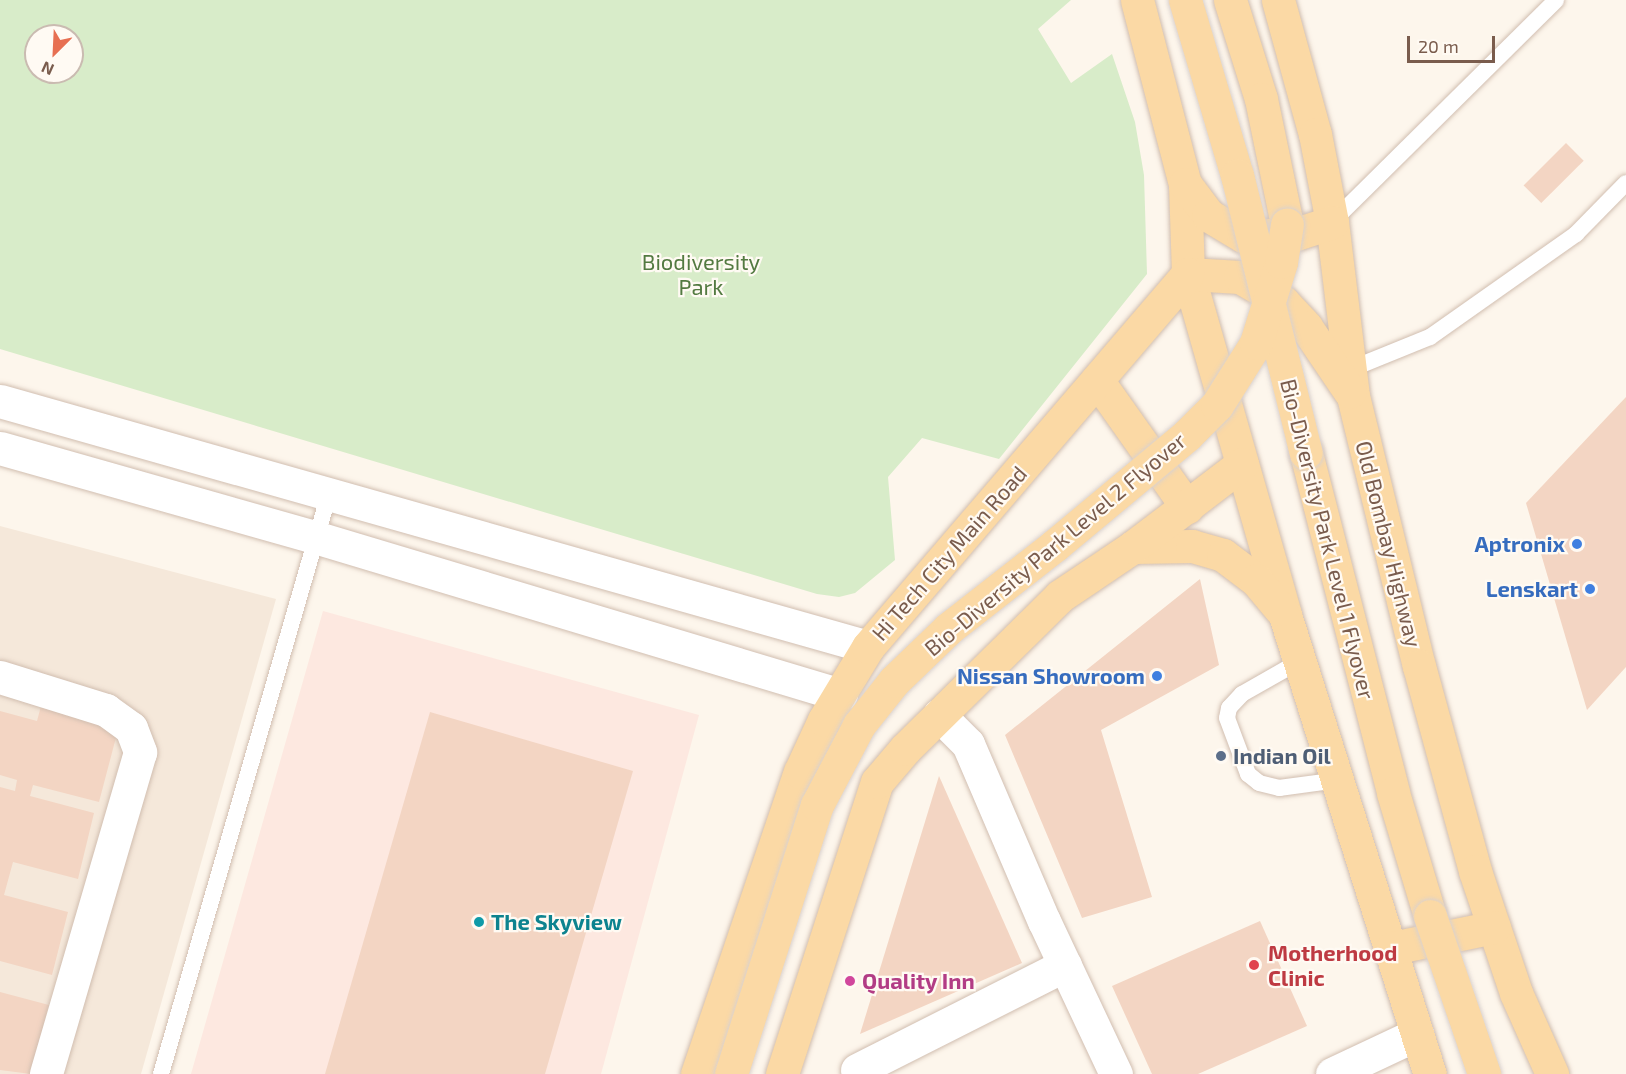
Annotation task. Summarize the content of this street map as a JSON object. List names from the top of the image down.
{
  "streets": {
    "main road": [
      "Bio-Diversity Park Level 1 Flyover",
      "Bio-Diversity Park Level 2 Flyover",
      "Old Bombay Highway",
      "Hi Tech City Main Road"
    ]
  },
  "parks": ["Biodiversity Park"],
  "places": [
    "Aptronix",
    "Lenskart",
    "Nissan Showroom",
    "Indian Oil",
    "The Skyview",
    "Motherhood Clinic",
    "Quality Inn"
  ],
  "scale_bar": "20 m",
  "north": "bottom left"
}
